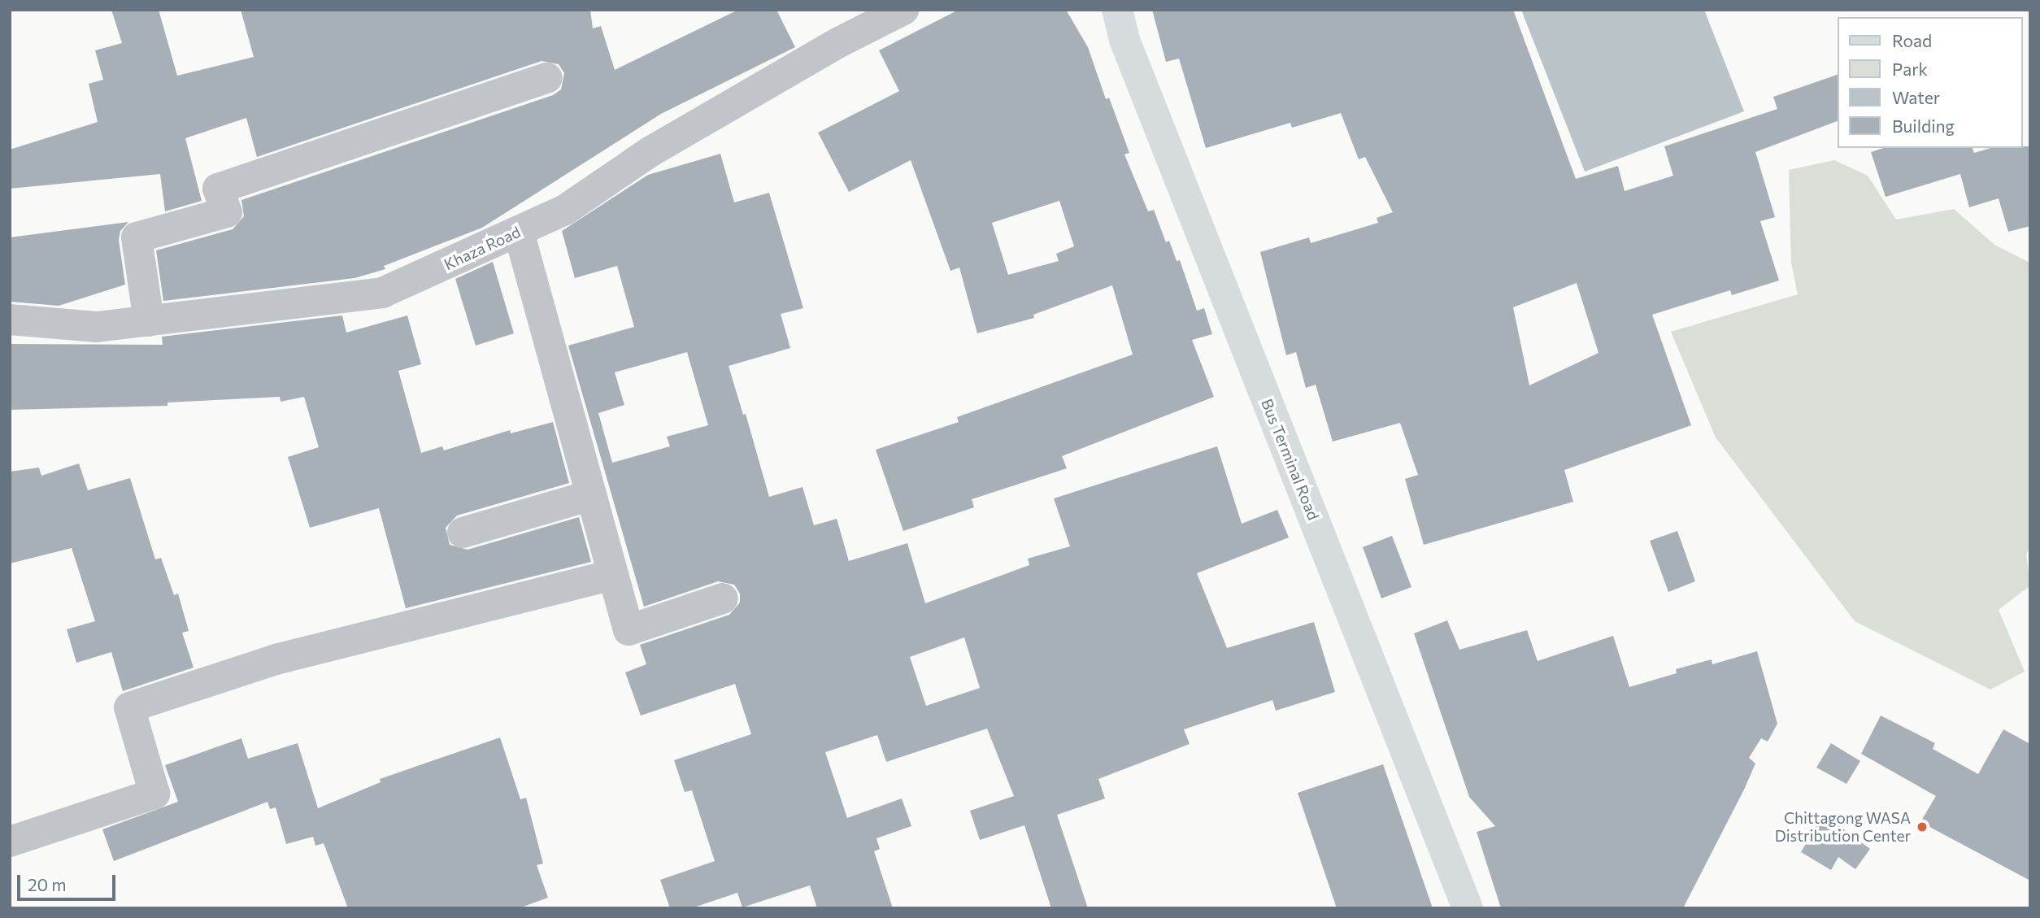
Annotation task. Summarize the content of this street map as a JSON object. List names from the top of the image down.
{
  "streets": {
    "main road": ["Bus Terminal Road"],
    "street": ["Khaza Road"]
  },
  "places": ["Chittagong WASA Distribution Center"],
  "legend": [
    "Road",
    "Park",
    "Water",
    "Building"
  ],
  "scale_bar": "20 m"
}
